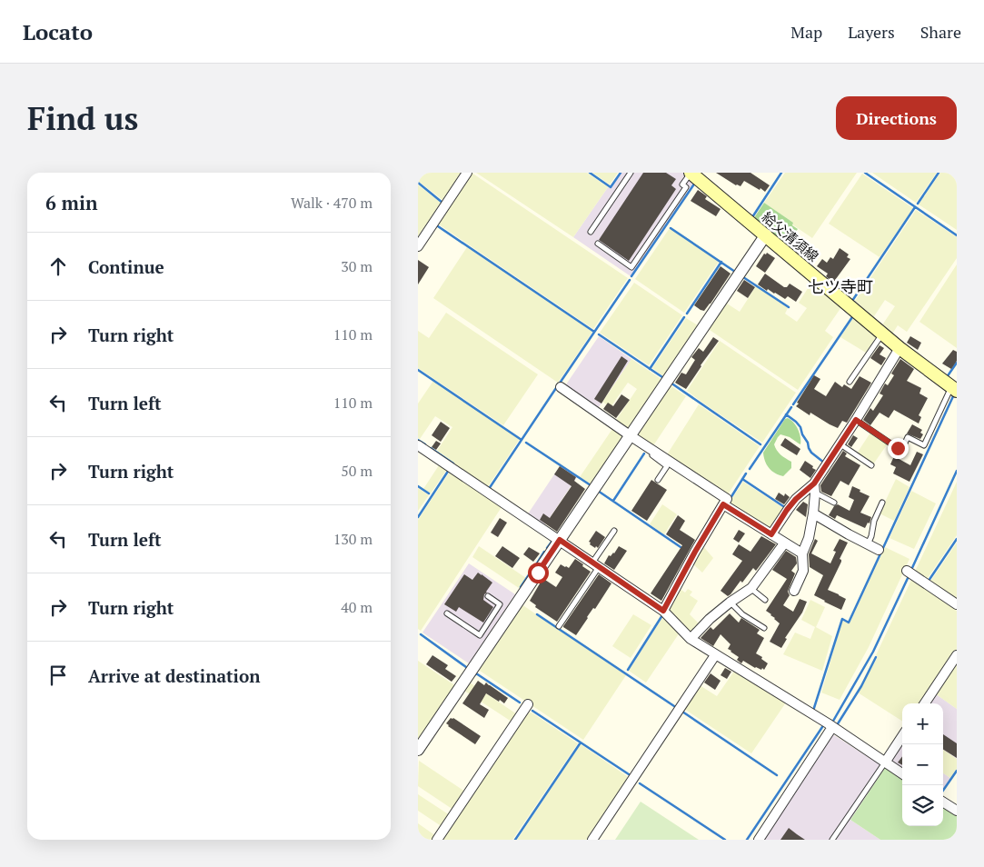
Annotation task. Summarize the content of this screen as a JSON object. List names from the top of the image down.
{
  "streets": {
    "main road": ["給父清須線"]
  },
  "districts": ["七ツ寺町"],
  "page": {
    "header": "Locato",
    "nav": ["Map", "Layers", "Share"],
    "buttons": "Directions",
    "title": "Find us",
    "heading": ["6 min", "Walk · 470 m"],
    "list": [
      ["Continue", "30 m"],
      ["Turn right", "110 m"],
      ["Turn left", "110 m"],
      ["Turn right", "50 m"],
      ["Turn left", "130 m"],
      ["Turn right", "40 m"],
      "Arrive at destination"
    ],
    "map_buttons": ["+", "−"]
  }
}
